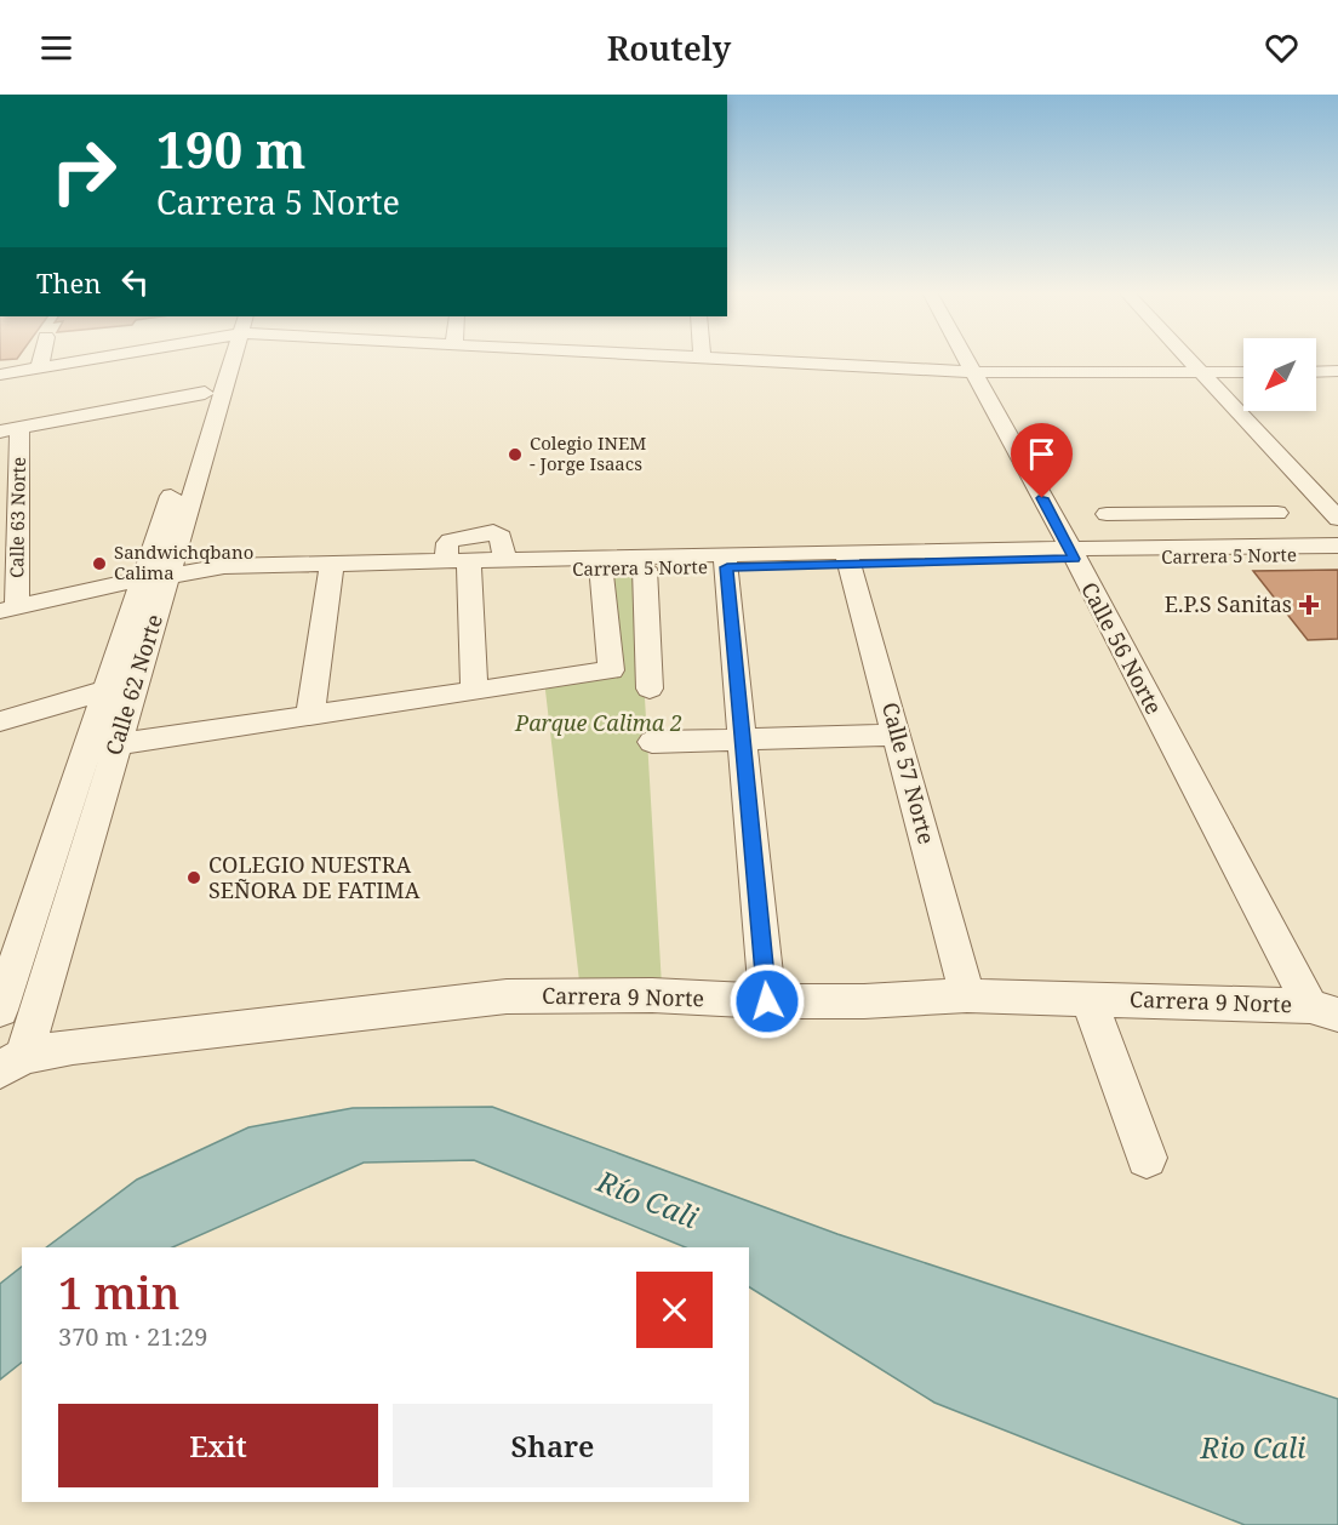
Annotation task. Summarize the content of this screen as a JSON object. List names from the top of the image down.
{
  "streets": {
    "street": [
      "Calle 63 Norte",
      "Carrera 5 Norte",
      "Calle 56 Norte",
      "Calle 62 Norte",
      "Calle 57 Norte",
      "Carrera 9 Norte"
    ]
  },
  "crossings": [
    ["Calle 63 Norte", "Carrera 5 Norte"],
    ["Carrera 5 Norte", "Calle 56 Norte"],
    ["Carrera 5 Norte", "Calle 62 Norte"],
    ["Carrera 5 Norte", "Calle 57 Norte"],
    ["Calle 56 Norte", "Carrera 9 Norte"],
    ["Calle 62 Norte", "Carrera 9 Norte"],
    ["Calle 57 Norte", "Carrera 9 Norte"]
  ],
  "water": ["Río Cali", "Rio Cali"],
  "parks": ["Parque Calima 2"],
  "places": {
    "other": ["Colegio INEM - Jorge Isaacs", "Sandwichqbano Calima", "COLEGIO NUESTRA SEÑORA DE FATIMA"],
    "health": ["E.P.S Sanitas"]
  },
  "north": "bottom left",
  "page": {
    "header": "Routely",
    "turn": ["190 m", "Carrera 5 Norte"],
    "then": "Then",
    "heading": ["1 min", "370 m · 21:29"],
    "buttons": ["Exit", "Share"]
  }
}
